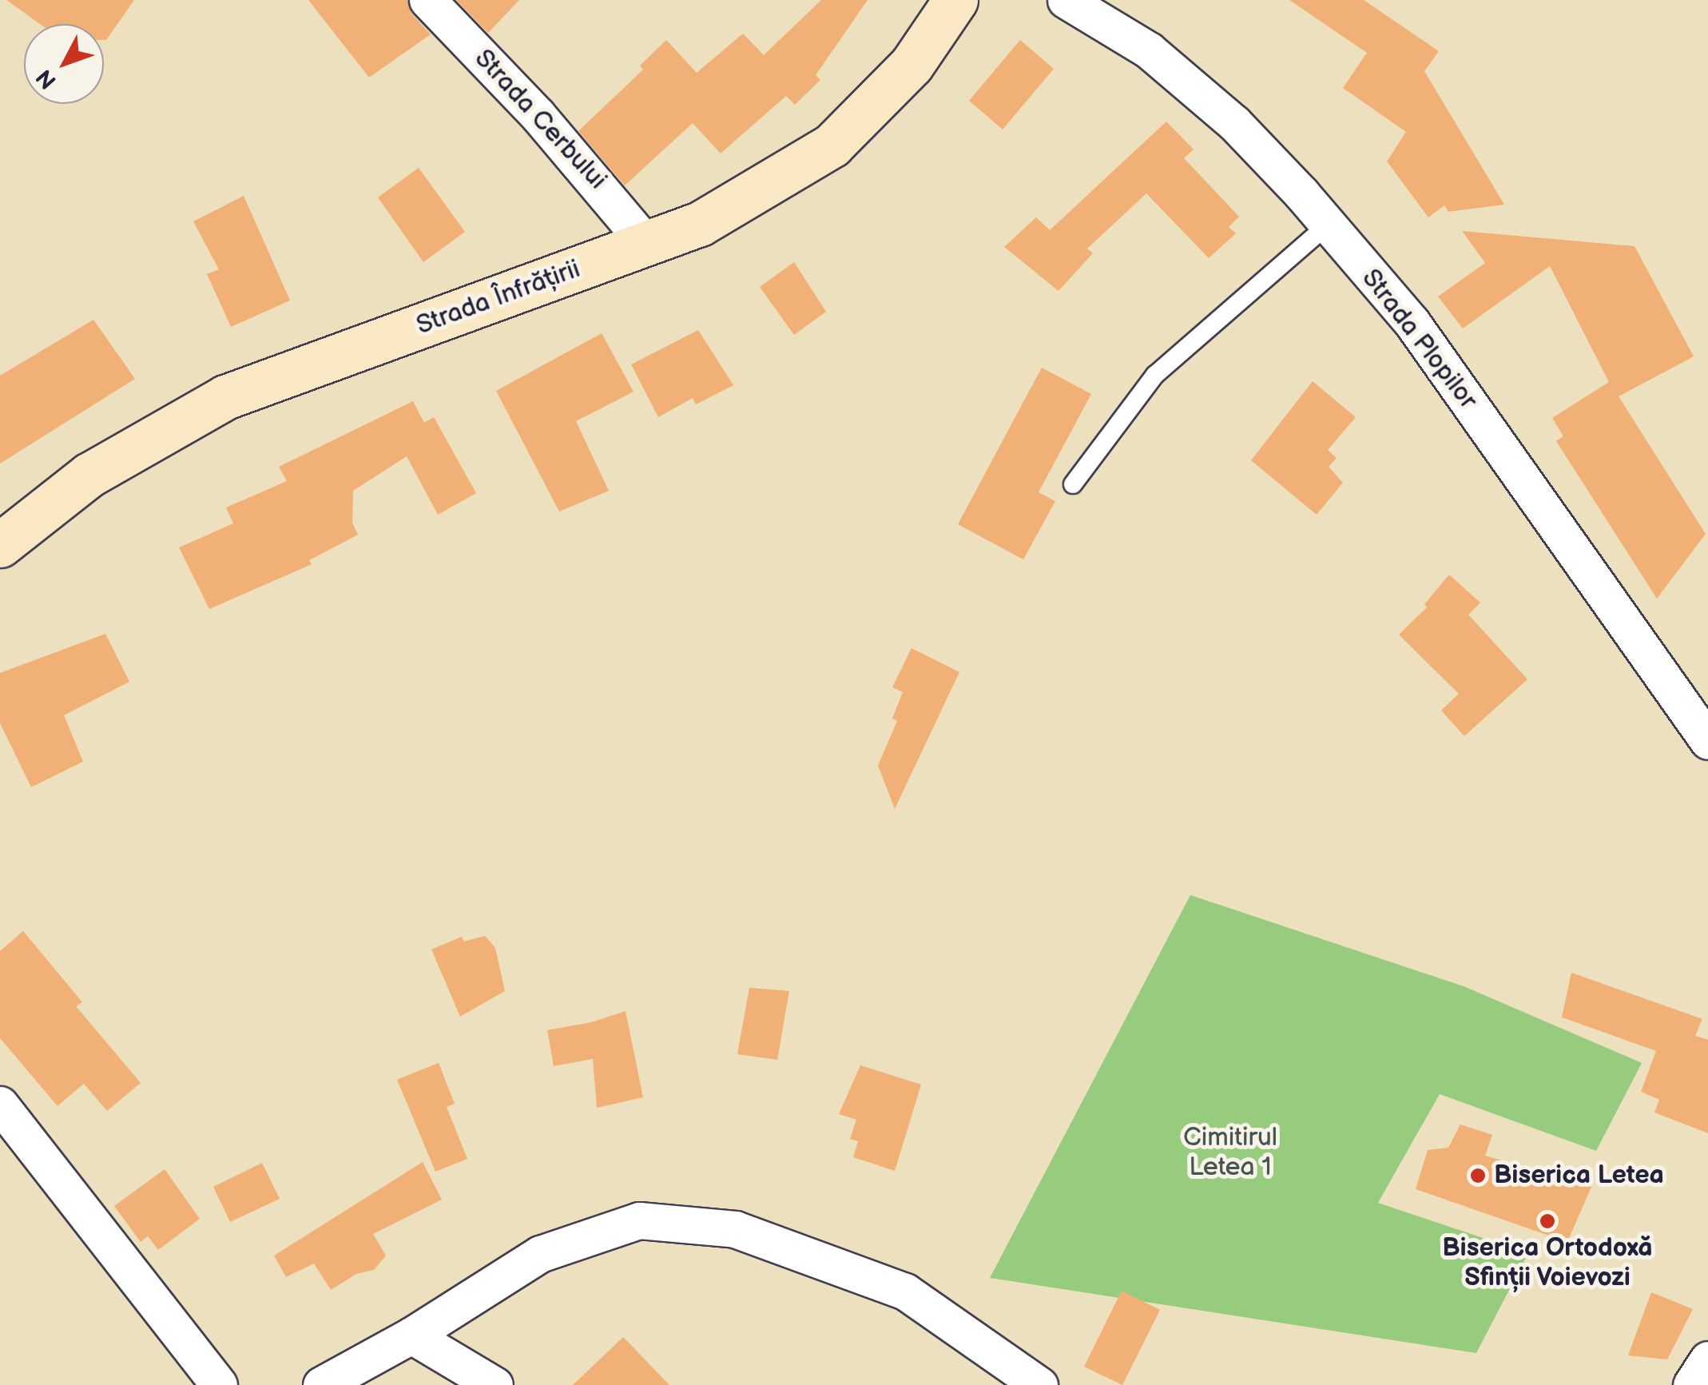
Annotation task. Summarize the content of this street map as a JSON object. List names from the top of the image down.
{
  "streets": {
    "main road": ["Strada Înfrățirii"],
    "street": ["Strada Cerbului", "Strada Plopilor"]
  },
  "crossings": [
    ["Strada Cerbului", "Strada Înfrățirii"]
  ],
  "parks": ["Cimitirul Letea 1"],
  "places": ["Biserica Letea", "Biserica Ortodoxă Sfinții Voievozi"],
  "north": "bottom left"
}
